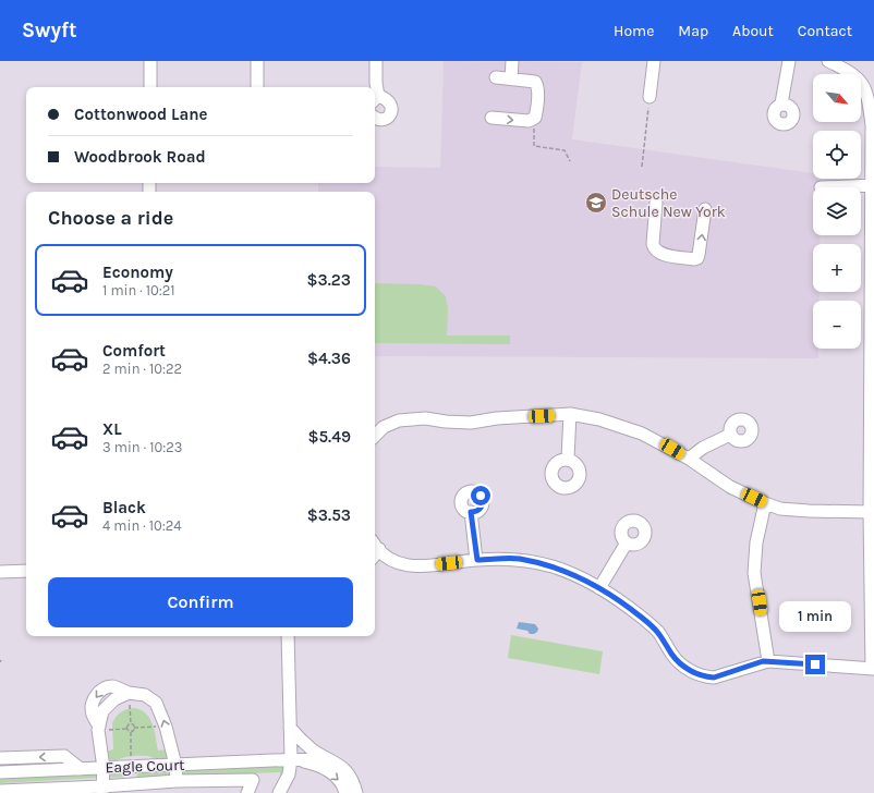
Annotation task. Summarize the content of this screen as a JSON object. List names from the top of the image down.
{
  "streets": {
    "street": ["Eagle Court"]
  },
  "places": {
    "school or university": ["Deutsche Schule New York"]
  },
  "north": "bottom right",
  "page": {
    "header": "Swyft",
    "nav": [
      "Home",
      "Map",
      "About",
      "Contact"
    ],
    "map_buttons": ["+", "−"],
    "banner": ["Cottonwood Lane", "Woodbrook Road"],
    "heading": "Choose a ride",
    "list": [
      {
        "name": "Economy",
        "note": "1 min · 10:21",
        "value": "$3.23"
      },
      {
        "name": "Comfort",
        "note": "2 min · 10:22",
        "value": "$4.36"
      },
      {
        "name": "XL",
        "note": "3 min · 10:23",
        "value": "$5.49"
      },
      {
        "name": "Black",
        "note": "4 min · 10:24",
        "value": "$3.53"
      }
    ],
    "buttons": "Confirm",
    "bubble": "1 min"
  }
}
